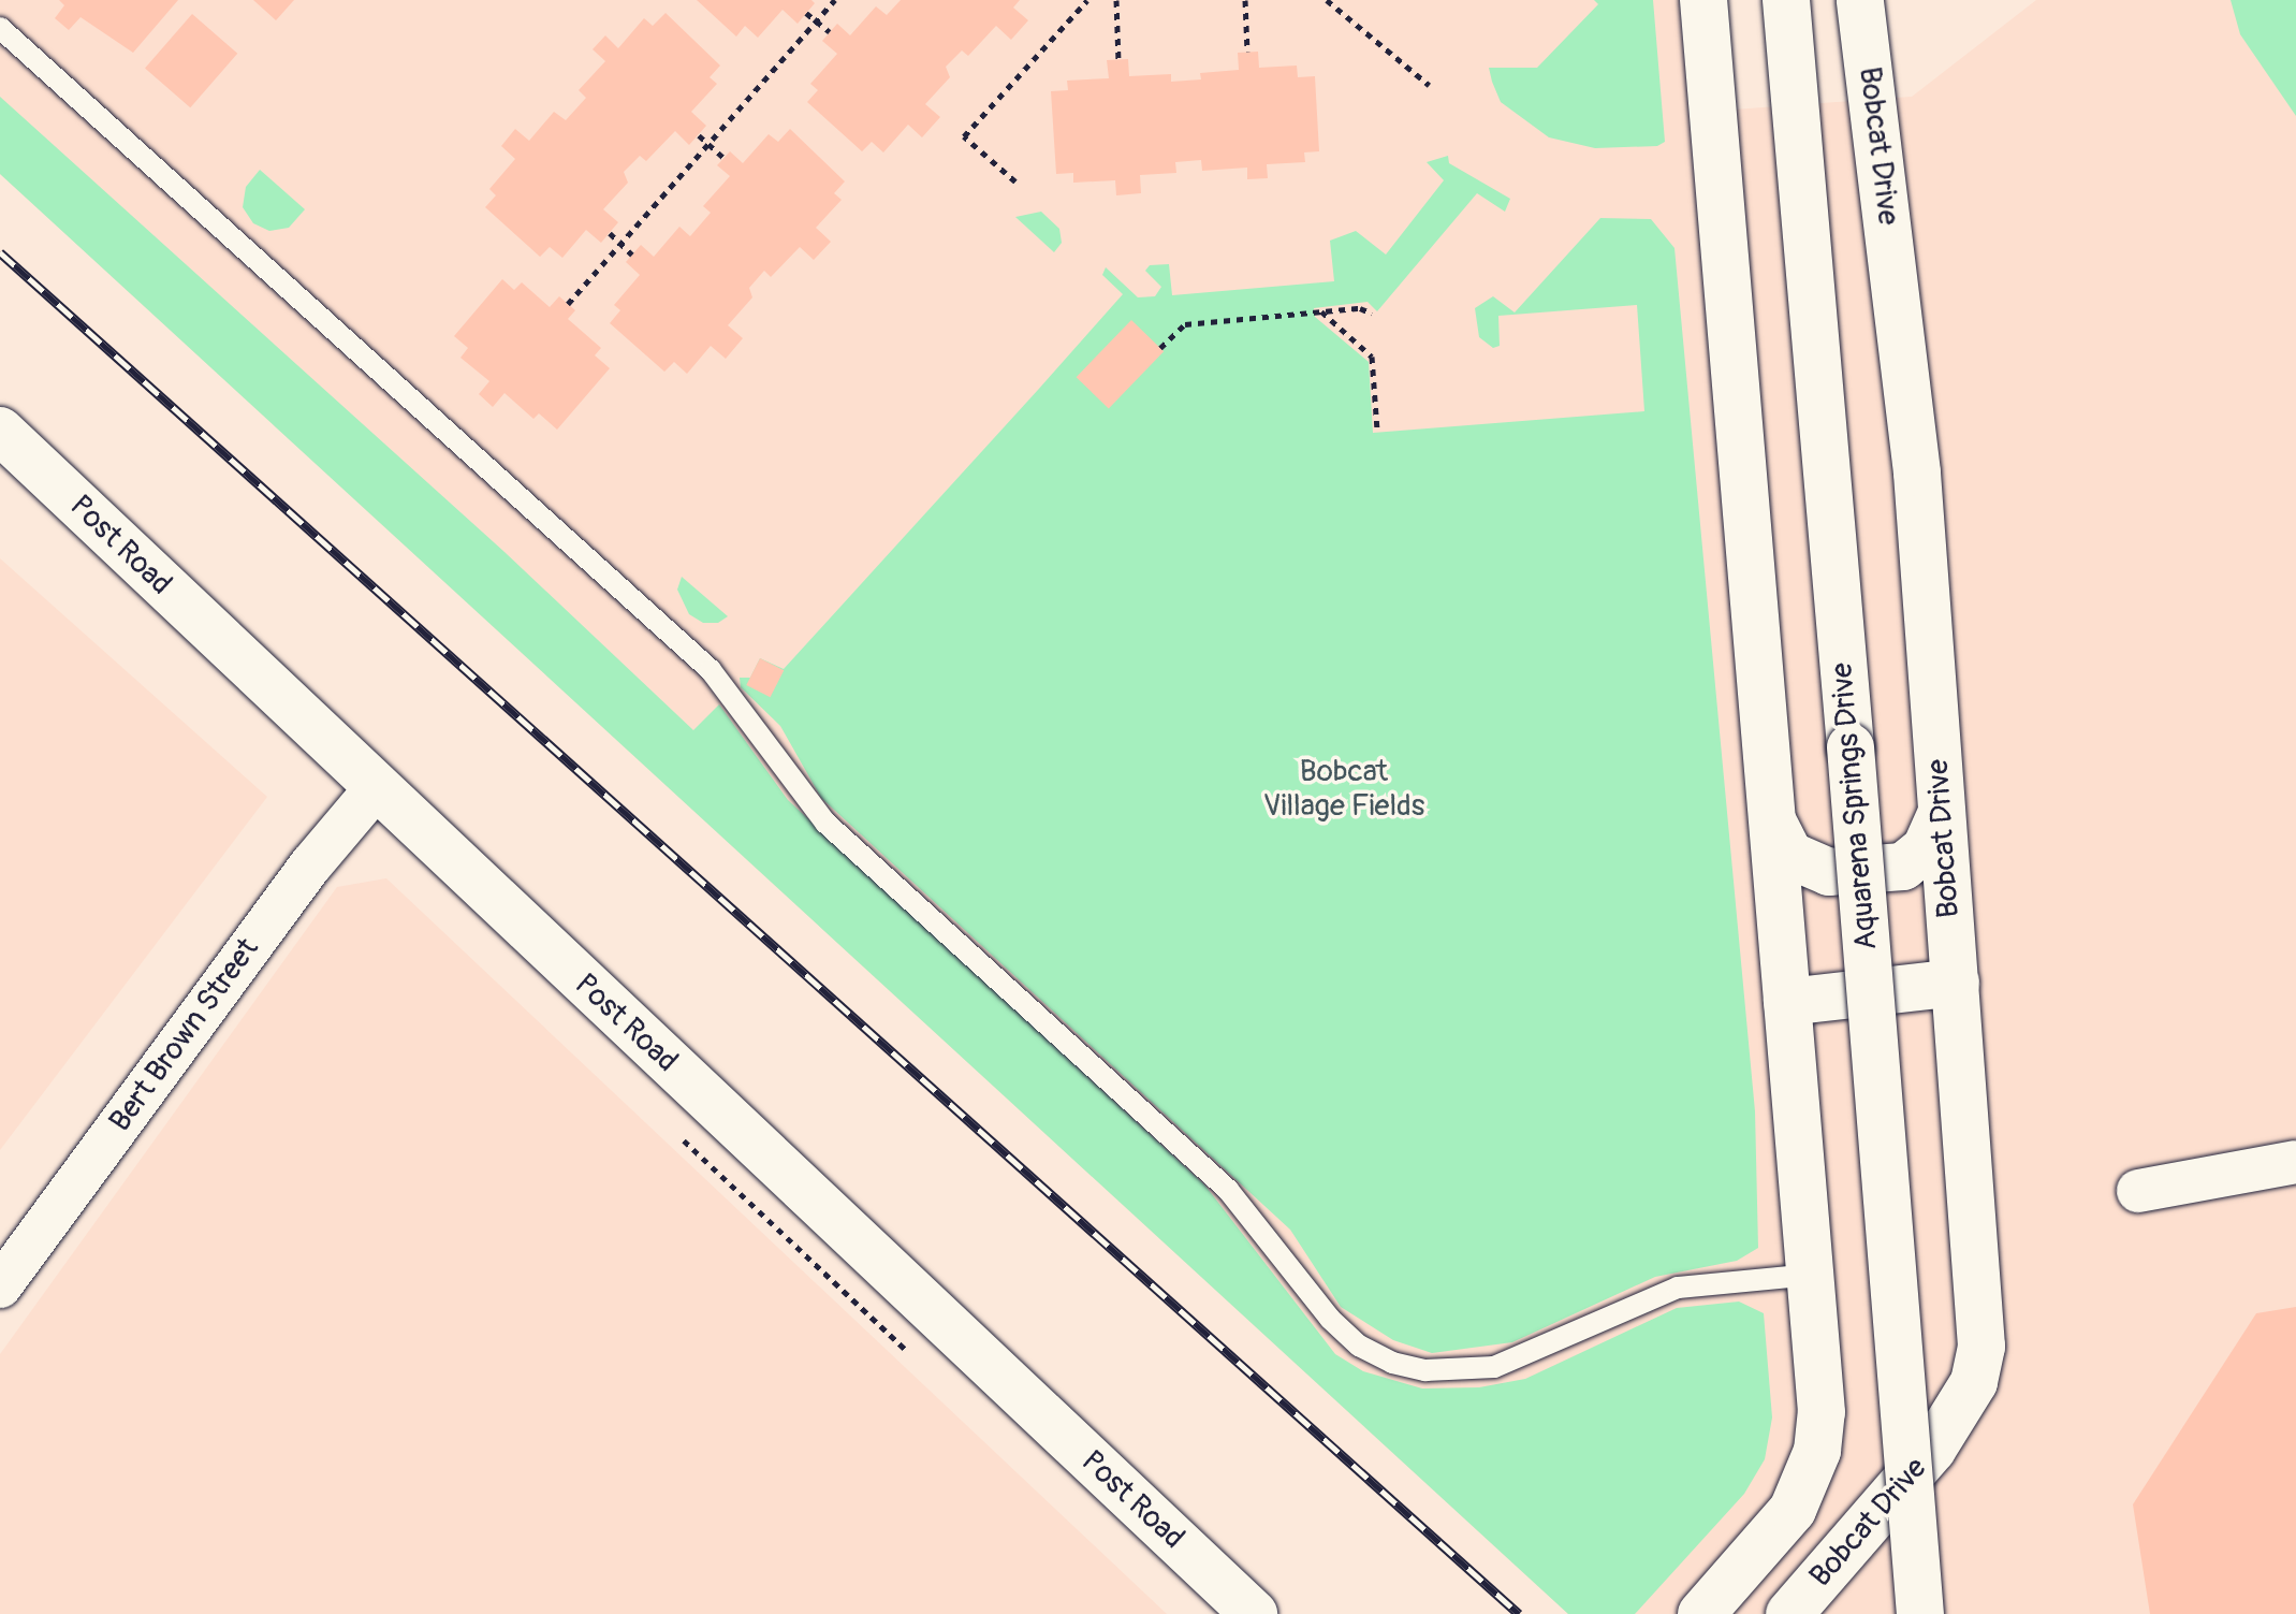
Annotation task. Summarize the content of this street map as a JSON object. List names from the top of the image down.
{
  "streets": {
    "street": [
      "Bobcat Drive",
      "Post Road",
      "Aquarena Springs Drive",
      "Bert Brown Street"
    ]
  },
  "crossings": [
    ["Post Road", "Bert Brown Street"]
  ],
  "parks": ["Bobcat Village Fields"]
}
